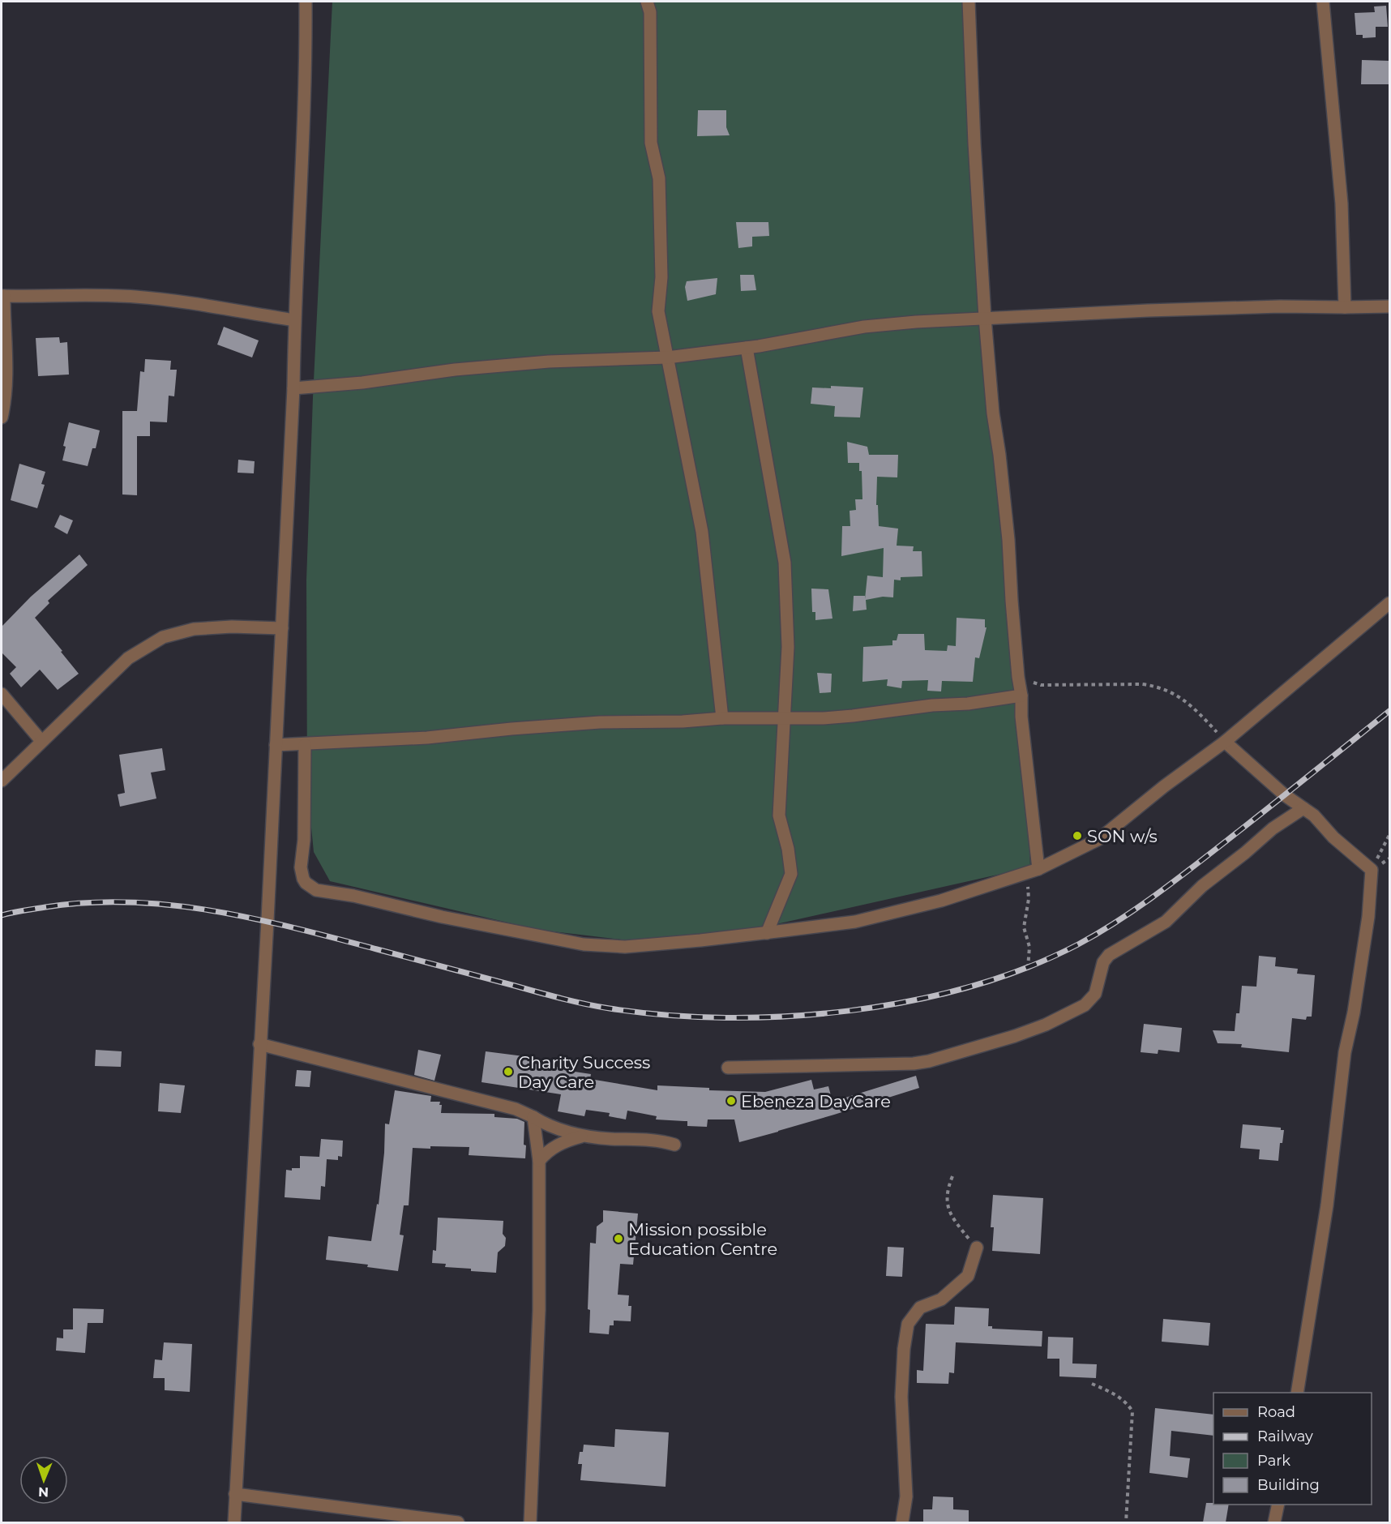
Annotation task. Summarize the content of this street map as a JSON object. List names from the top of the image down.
{
  "places": [
    "SON w/s",
    "Charity Success Day Care",
    "Ebeneza DayCare",
    "Mission possible Education Centre"
  ],
  "legend": [
    "Road",
    "Railway",
    "Park",
    "Building"
  ],
  "north": "bottom"
}
